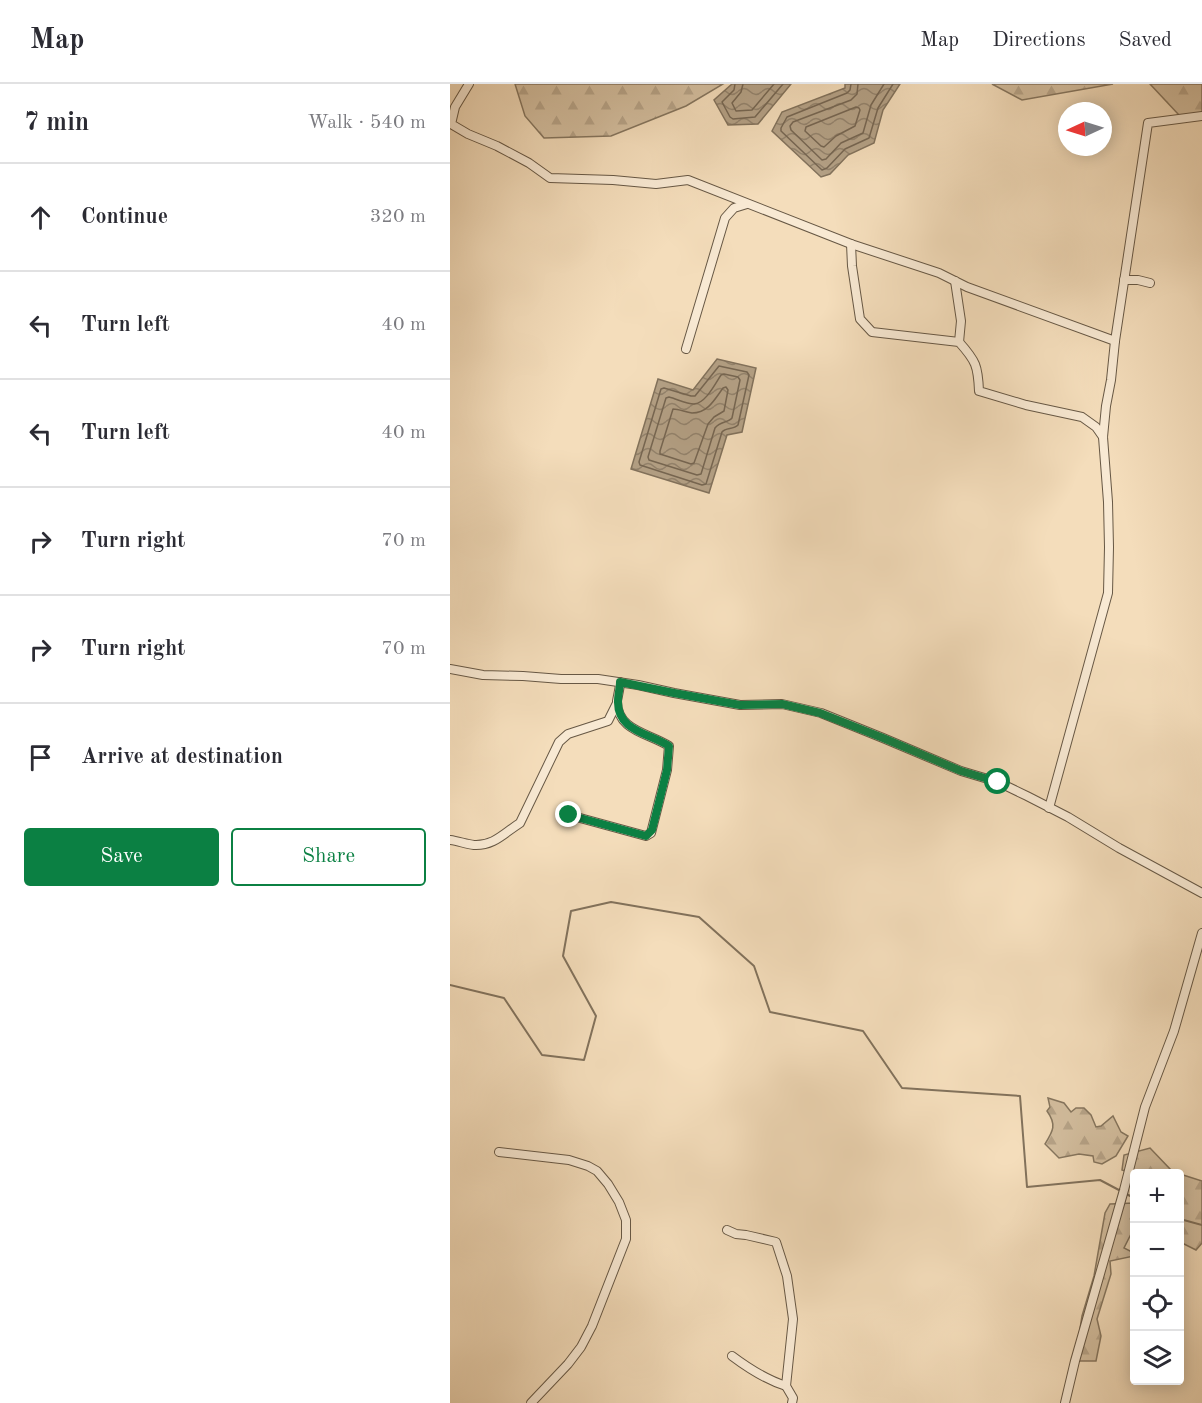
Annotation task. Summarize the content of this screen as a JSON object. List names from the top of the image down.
{
  "north": "left",
  "page": {
    "header": "Map",
    "nav": ["Map", "Directions", "Saved"],
    "heading": ["7 min", "Walk · 540 m"],
    "list": [
      ["Continue", "320 m"],
      ["Turn left", "40 m"],
      ["Turn left", "40 m"],
      ["Turn right", "70 m"],
      ["Turn right", "70 m"],
      "Arrive at destination"
    ],
    "buttons": ["Save", "Share"],
    "map_buttons": ["+", "−"]
  }
}
